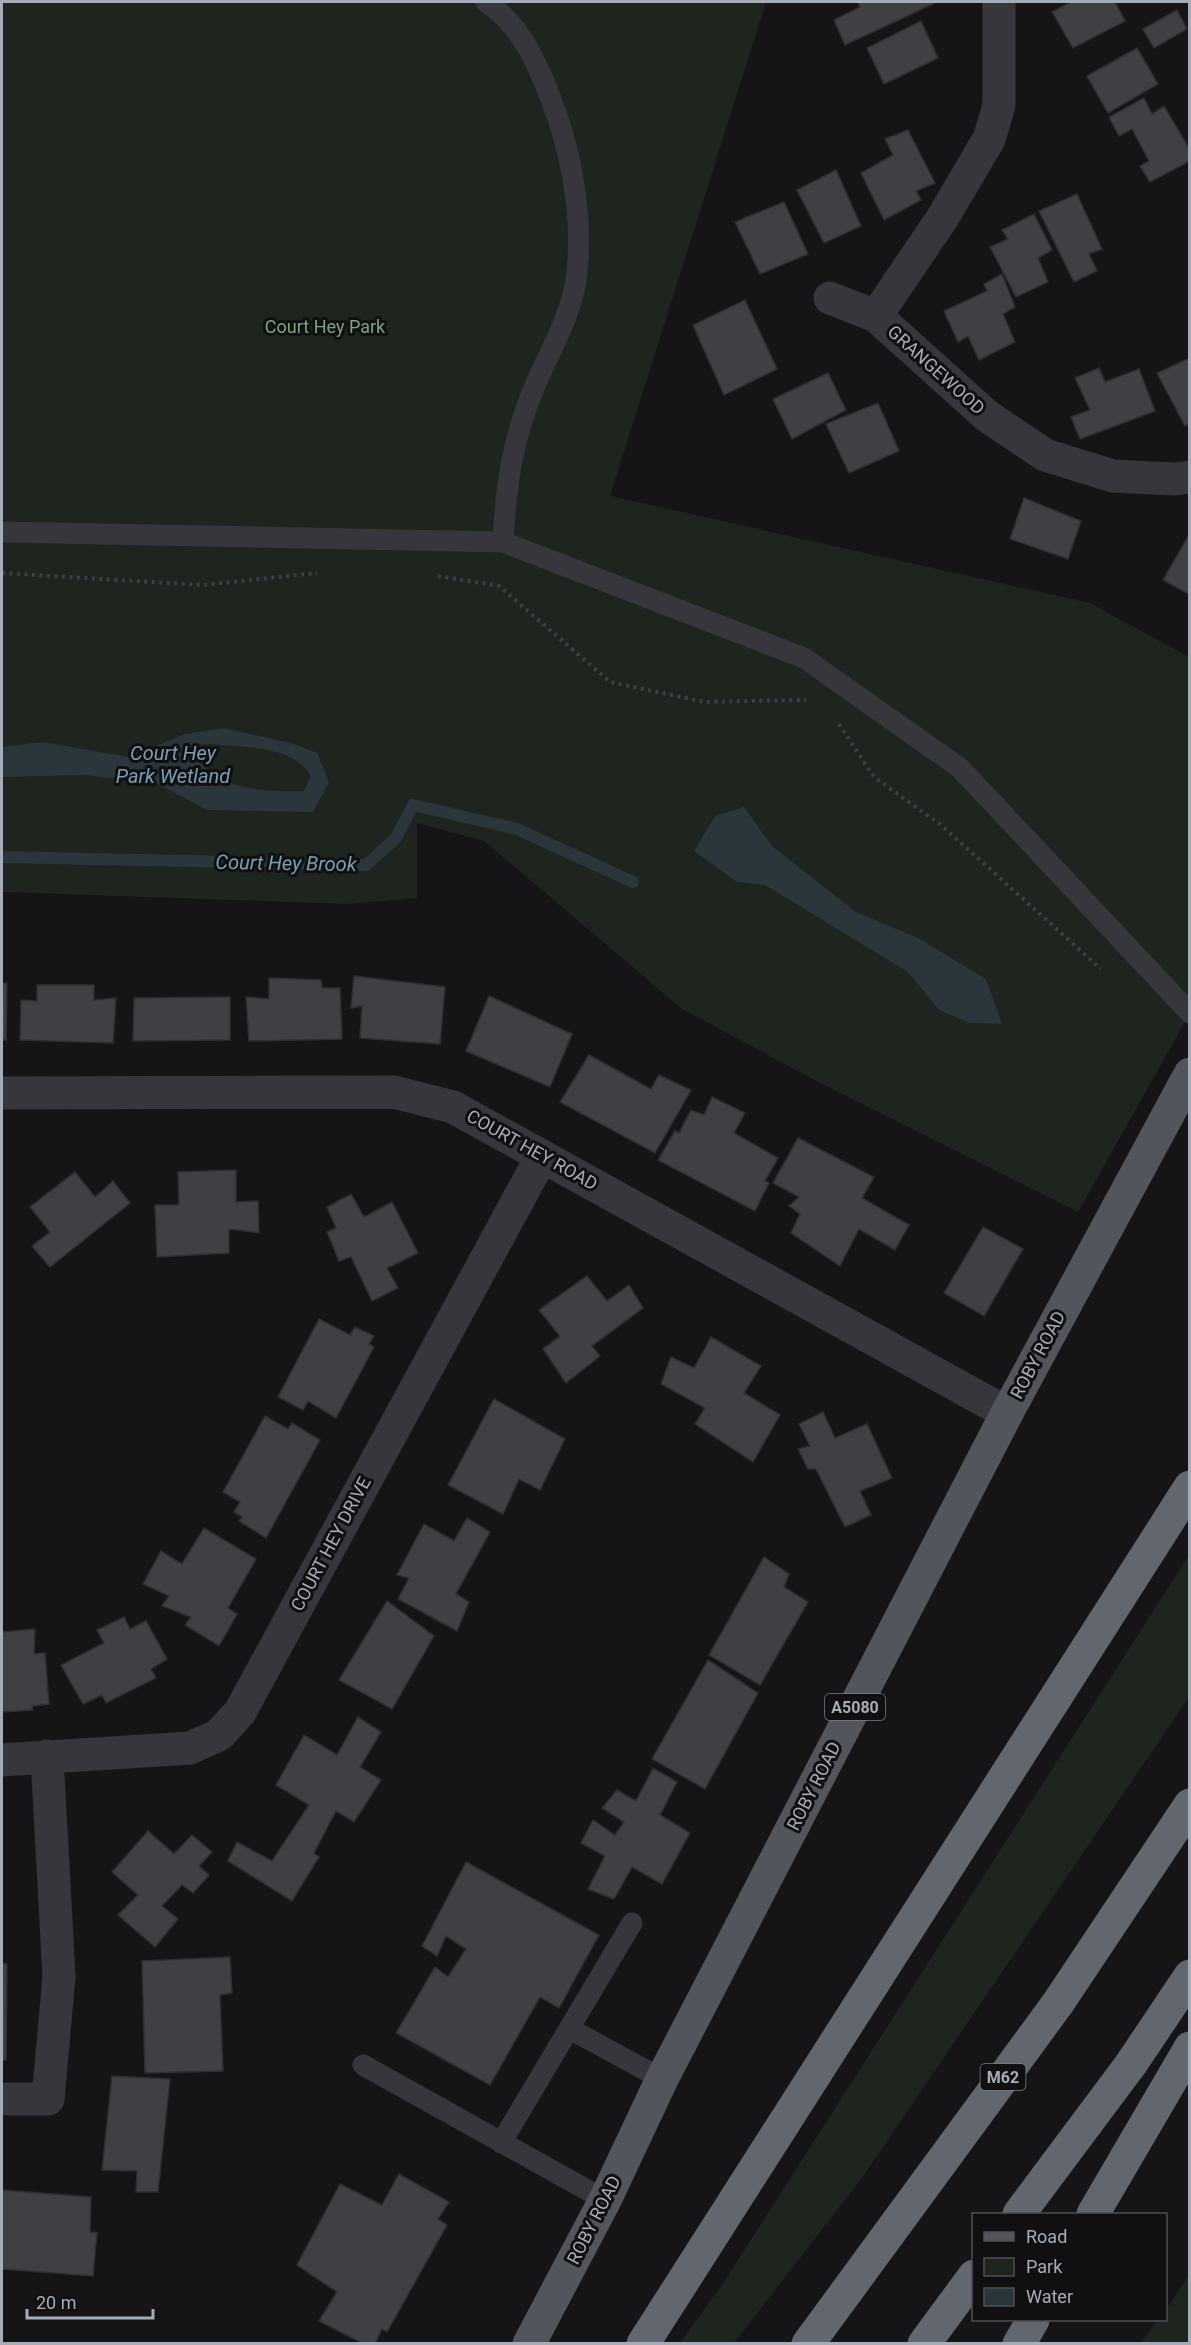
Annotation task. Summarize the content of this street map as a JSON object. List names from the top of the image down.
{
  "streets": {
    "highway": ["M62"],
    "main road": ["ROBY ROAD", "A5080"],
    "street": ["GRANGEWOOD", "COURT HEY ROAD", "COURT HEY DRIVE"]
  },
  "crossings": [
    ["COURT HEY ROAD", "ROBY ROAD"],
    ["COURT HEY ROAD", "COURT HEY DRIVE"]
  ],
  "water": ["Court Hey Park Wetland", "Court Hey Brook"],
  "parks": ["Court Hey Park"],
  "legend": ["Road", "Park", "Water"],
  "scale_bar": "20 m"
}
